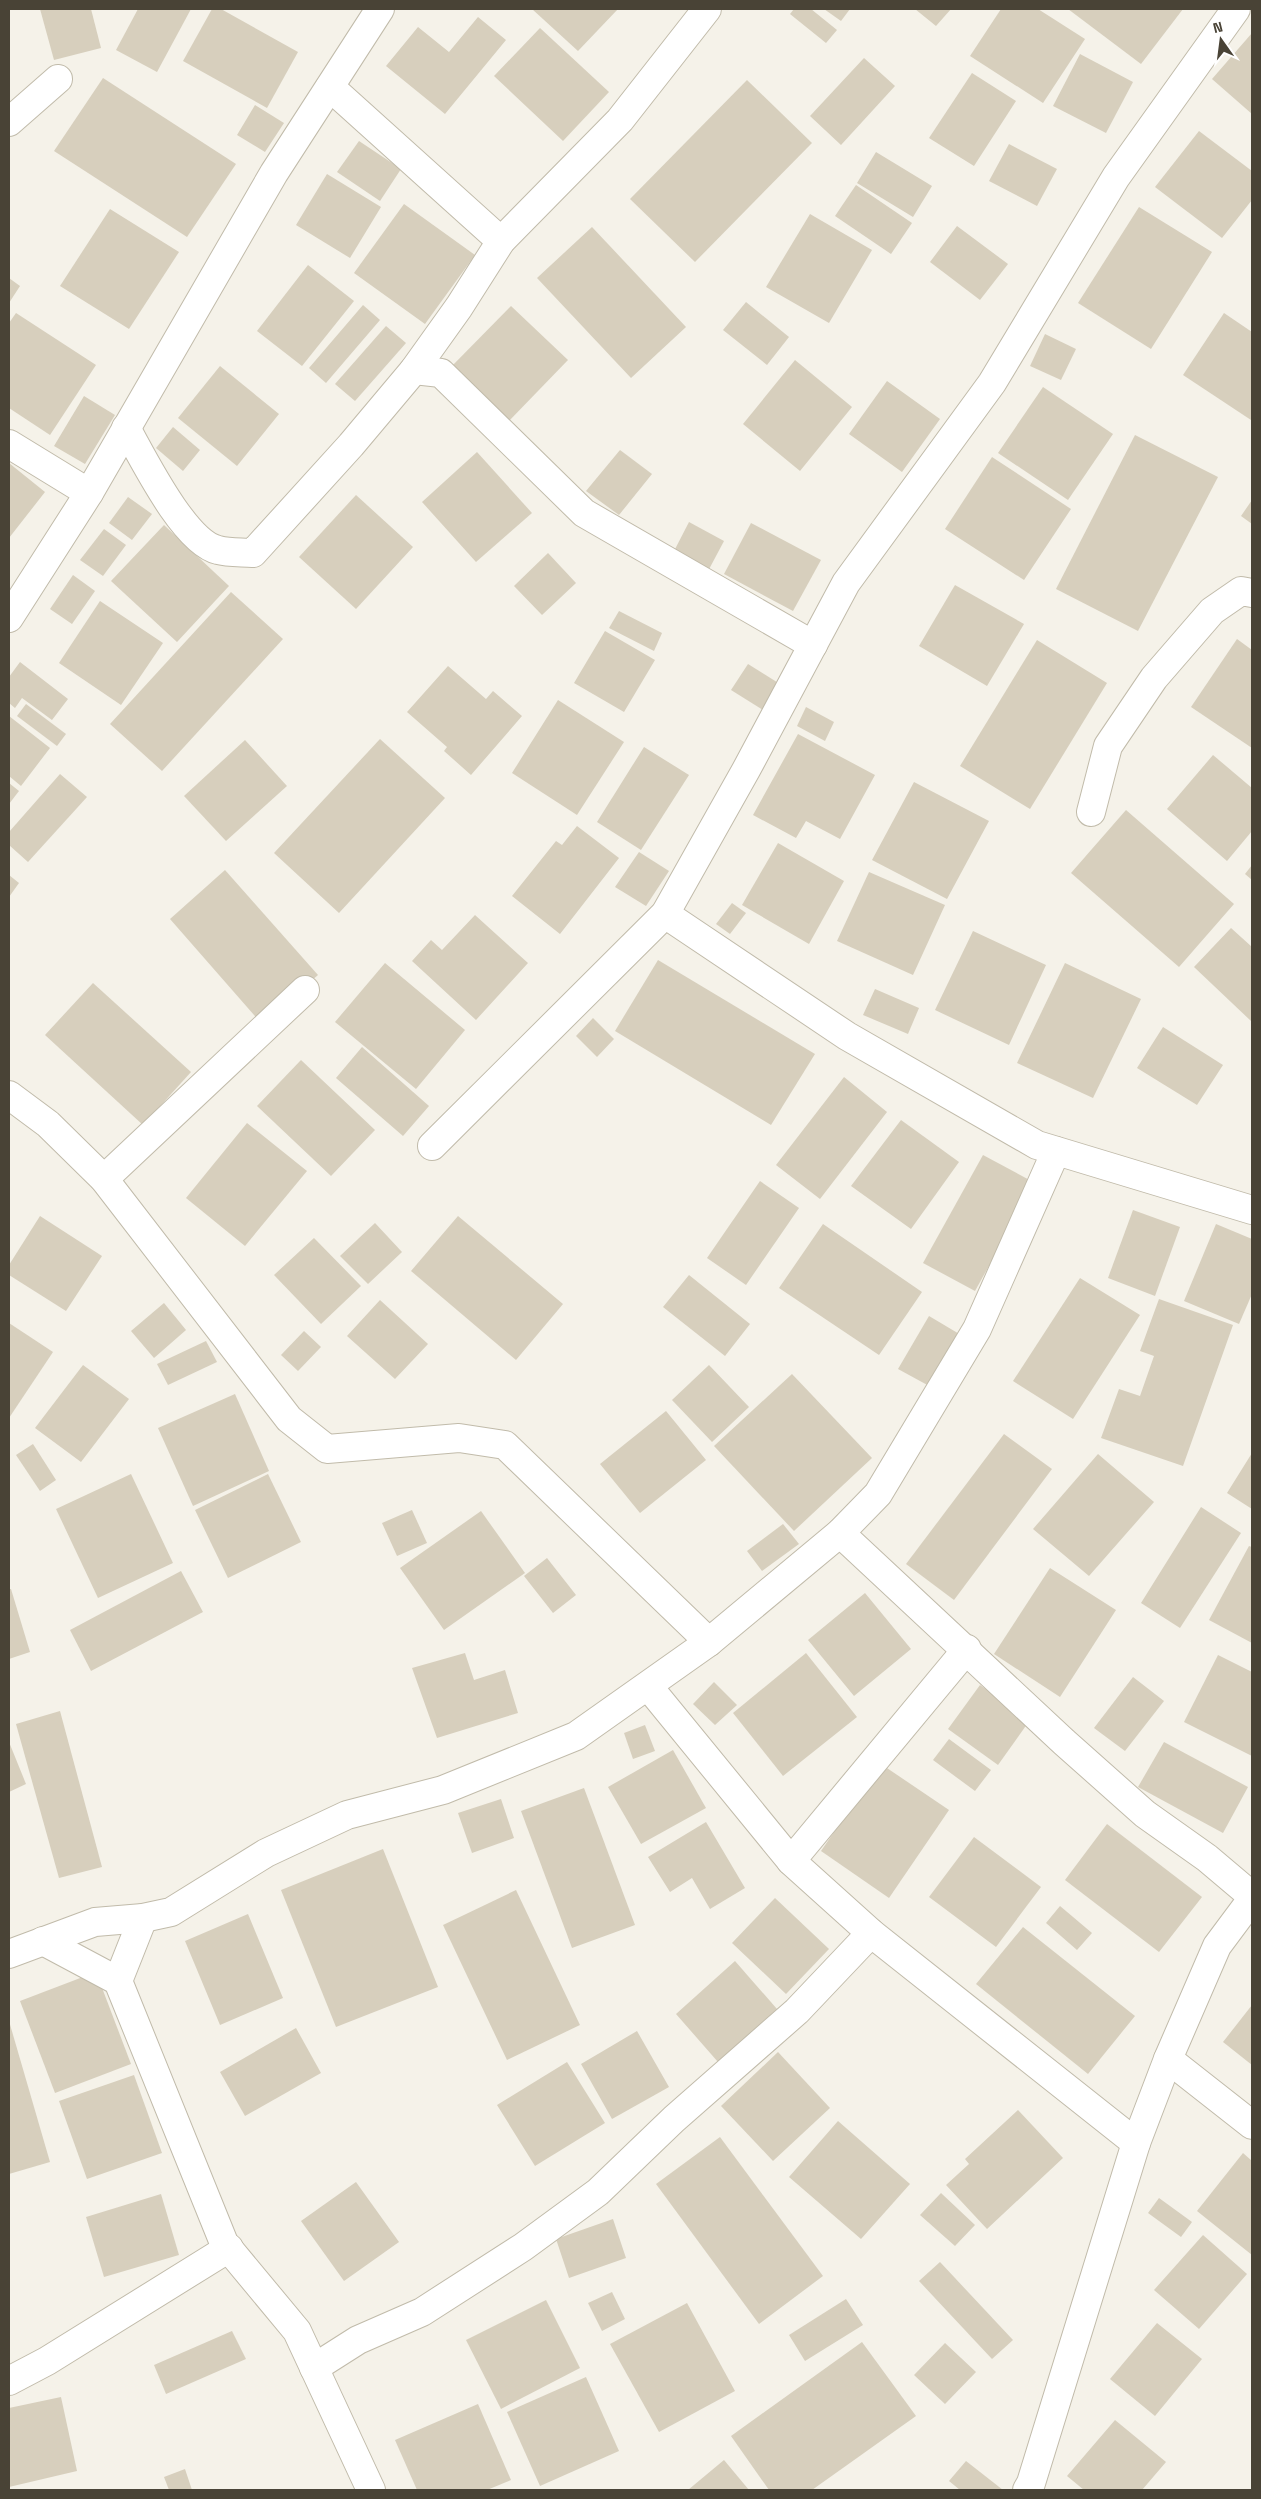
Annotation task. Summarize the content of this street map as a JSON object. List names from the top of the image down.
{
  "north": "top"
}
